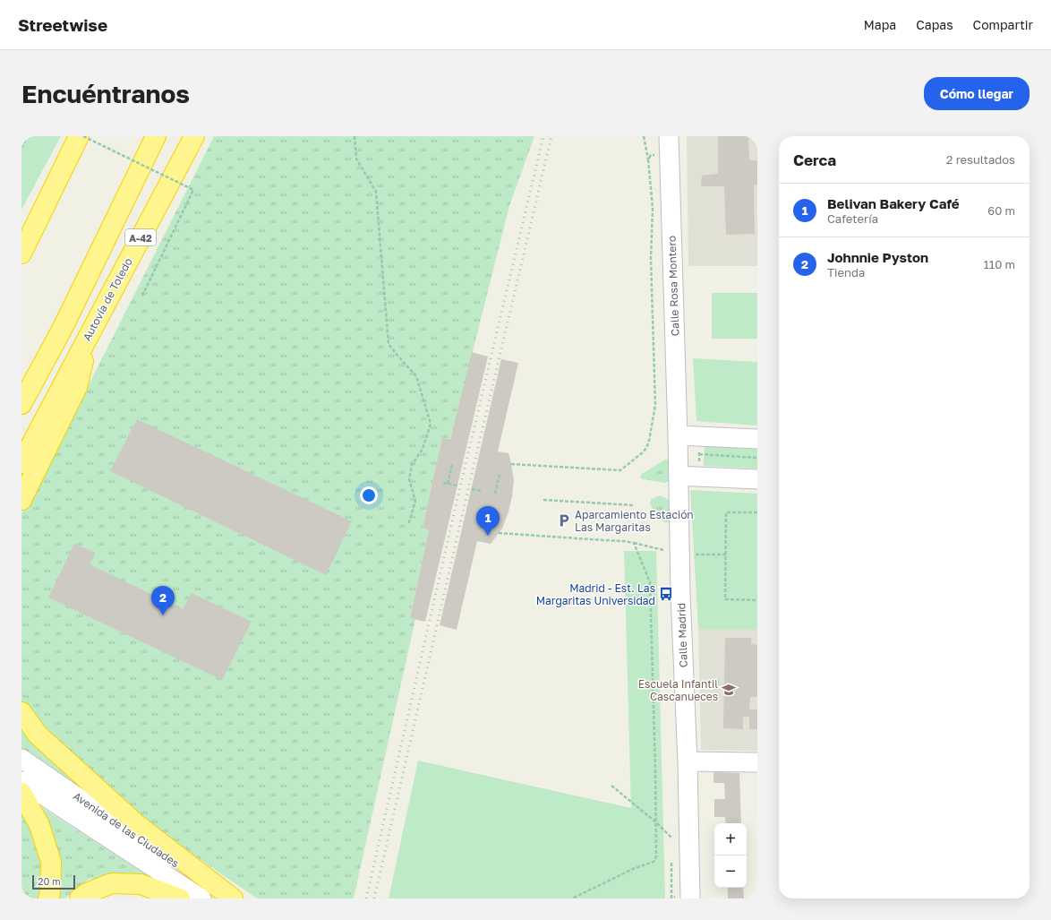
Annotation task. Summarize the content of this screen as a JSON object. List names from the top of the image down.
{
  "streets": {
    "highway": ["A-42", "Autovía de Toledo"],
    "street": ["Calle Rosa Montero", "Calle Madrid", "Avenida de las Ciudades"]
  },
  "crossings": [
    ["Calle Rosa Montero", "Calle Madrid"]
  ],
  "places": {
    "parking": ["Aparcamiento Estación Las Margaritas"],
    "bus stop": ["Madrid - Est. Las Margaritas Universidad"],
    "school or university": ["Escuela Infantil Cascanueces"]
  },
  "scale_bar": "20 m",
  "page": {
    "header": "Streetwise",
    "nav": ["Mapa", "Capas", "Compartir"],
    "buttons": "Cómo llegar",
    "title": "Encuéntranos",
    "heading": ["Cerca", "2 resultados"],
    "list": [
      {
        "mark": "1",
        "name": "Belivan Bakery Café",
        "note": "Cafetería",
        "value": "60 m"
      },
      {
        "mark": "2",
        "name": "Johnnie Pyston",
        "note": "Tienda",
        "value": "110 m"
      }
    ],
    "pins": ["1", "2"],
    "map_buttons": ["+", "−"],
    "scale": "20 m"
  }
}
